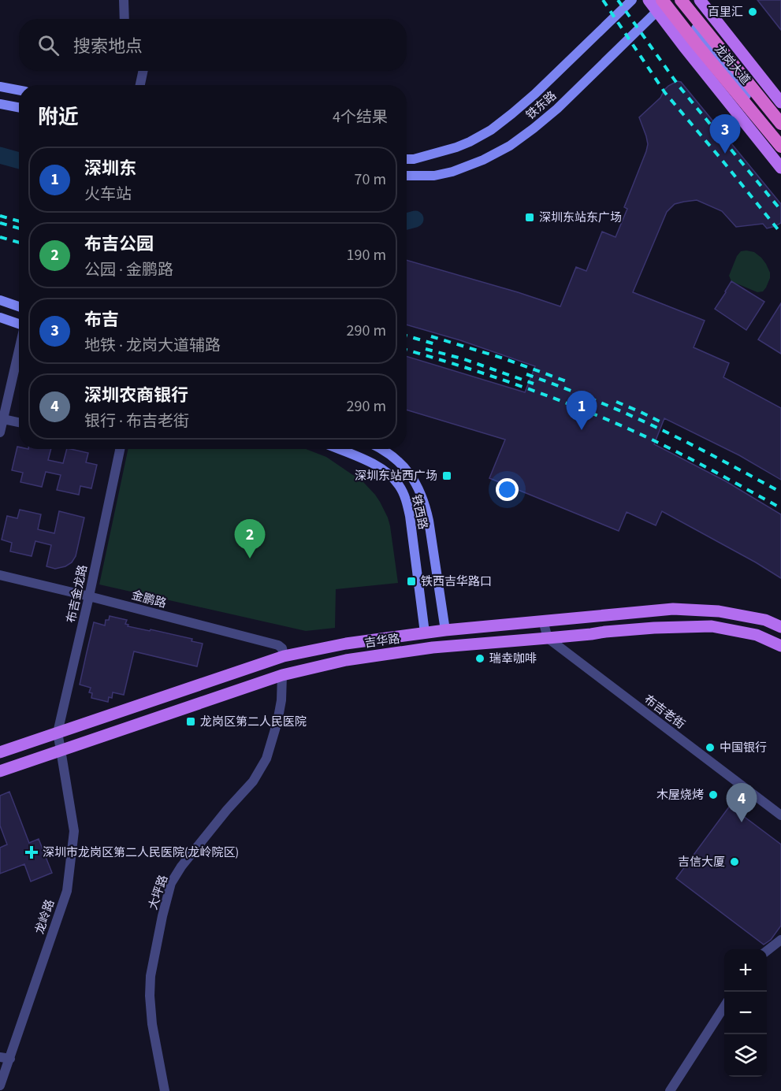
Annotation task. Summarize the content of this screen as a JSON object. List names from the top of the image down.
{
  "streets": {
    "highway": ["龙岗大道"],
    "main road": ["铁东路", "铁西路", "吉华路"],
    "street": [
      "布吉金龙路",
      "金鹏路",
      "布吉老街",
      "大坪路",
      "龙岭路"
    ]
  },
  "crossings": [
    ["龙岗大道", "铁东路"],
    ["铁西路", "吉华路"],
    ["布吉金龙路", "金鹏路"],
    ["布吉金龙路", "吉华路"],
    ["布吉金龙路", "龙岭路"],
    ["金鹏路", "吉华路"],
    ["吉华路", "布吉老街"],
    ["吉华路", "大坪路"],
    ["吉华路", "龙岭路"]
  ],
  "places": {
    "other": [
      "百里汇",
      "瑞幸咖啡",
      "中国银行",
      "木屋烧烤",
      "吉信大厦"
    ],
    "transit": [
      "深圳东站东广场",
      "深圳东站西广场",
      "铁西吉华路口",
      "龙岗区第二人民医院"
    ],
    "health": ["深圳市龙岗区第二人民医院(龙岭院区)"]
  },
  "page": {
    "search": "搜索地点",
    "heading": ["附近", "4个结果"],
    "pins": [
      "3",
      "1",
      "2",
      "4"
    ],
    "list": [
      {
        "mark": "1",
        "name": "深圳东",
        "note": "火车站",
        "value": "70 m"
      },
      {
        "mark": "2",
        "name": "布吉公园",
        "note": "公园 · 金鹏路",
        "value": "190 m"
      },
      {
        "mark": "3",
        "name": "布吉",
        "note": "地铁 · 龙岗大道辅路",
        "value": "290 m"
      },
      {
        "mark": "4",
        "name": "深圳农商银行",
        "note": "银行 · 布吉老街",
        "value": "290 m"
      }
    ],
    "map_buttons": ["+", "−"]
  }
}
